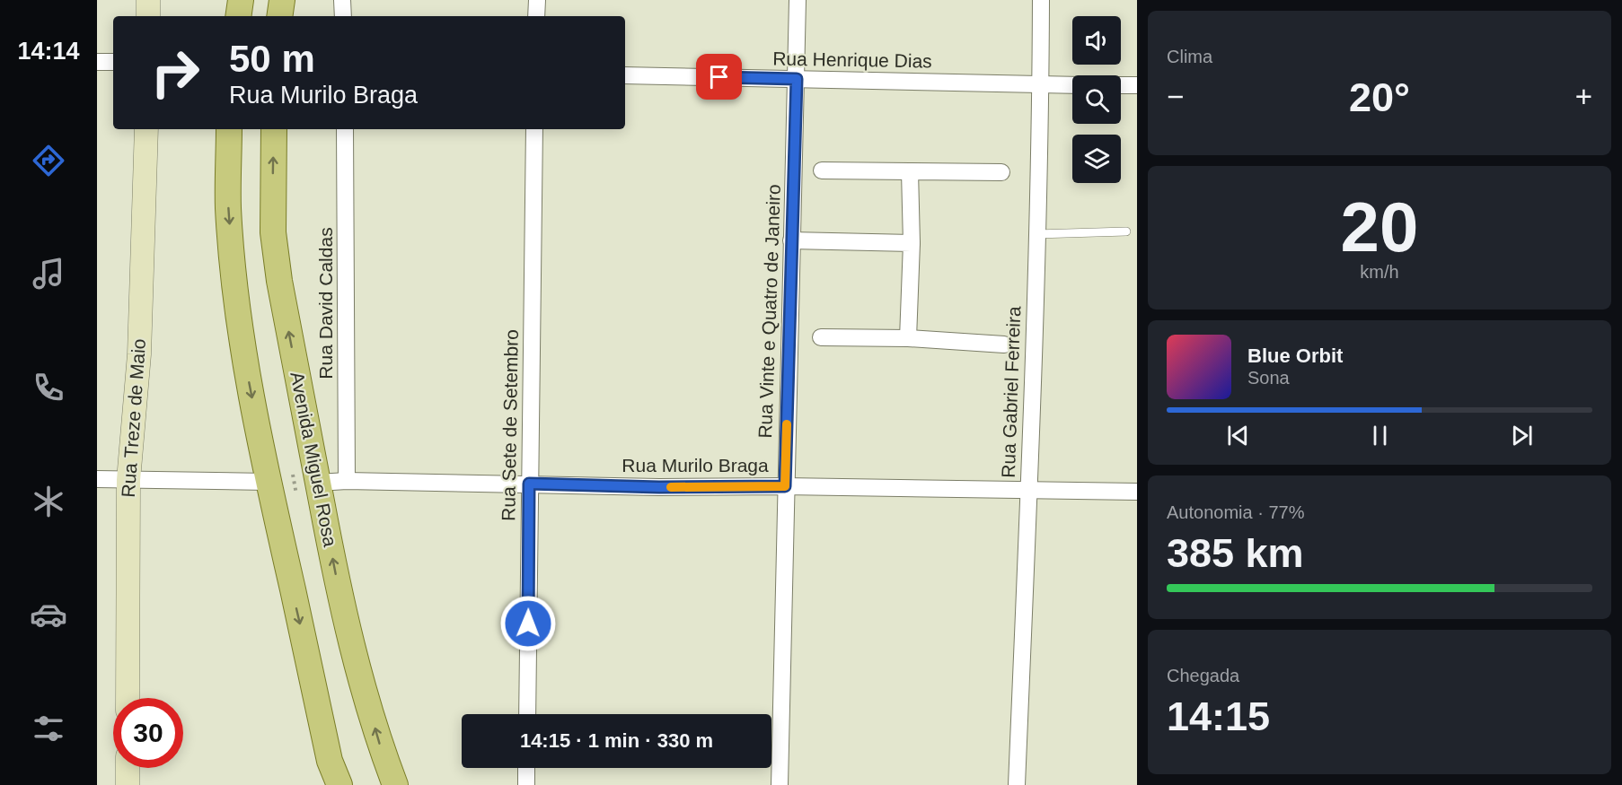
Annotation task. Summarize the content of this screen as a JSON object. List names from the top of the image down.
{
  "streets": {
    "main road": ["Avenida Miguel Rosa"],
    "street": [
      "Rua Henrique Dias",
      "Rua David Caldas",
      "Rua Vinte e Quatro de Janeiro",
      "Rua Gabriel Ferreira",
      "Rua Treze de Maio",
      "Rua Sete de Setembro",
      "Rua Murilo Braga"
    ]
  },
  "crossings": [
    ["Rua Henrique Dias", "Rua Vinte e Quatro de Janeiro"],
    ["Rua Henrique Dias", "Rua Gabriel Ferreira"],
    ["Rua David Caldas", "Rua Murilo Braga"],
    ["Rua Vinte e Quatro de Janeiro", "Rua Murilo Braga"],
    ["Rua Gabriel Ferreira", "Rua Murilo Braga"],
    ["Rua Sete de Setembro", "Rua Murilo Braga"],
    ["Avenida Miguel Rosa", "Rua Murilo Braga"]
  ],
  "page": {
    "tabs": "14:14",
    "tile": [
      "Clima",
      ["20", "km/h"],
      ["Autonomia · 77%", "385 km"],
      ["Chegada", "14:15"]
    ],
    "turn": ["50 m", "Rua Murilo Braga"],
    "heat": ["−", "20°", "+"],
    "song": ["Blue Orbit", "Sona"],
    "limit": "30",
    "trip": "14:15 · 1 min · 330 m"
  }
}
